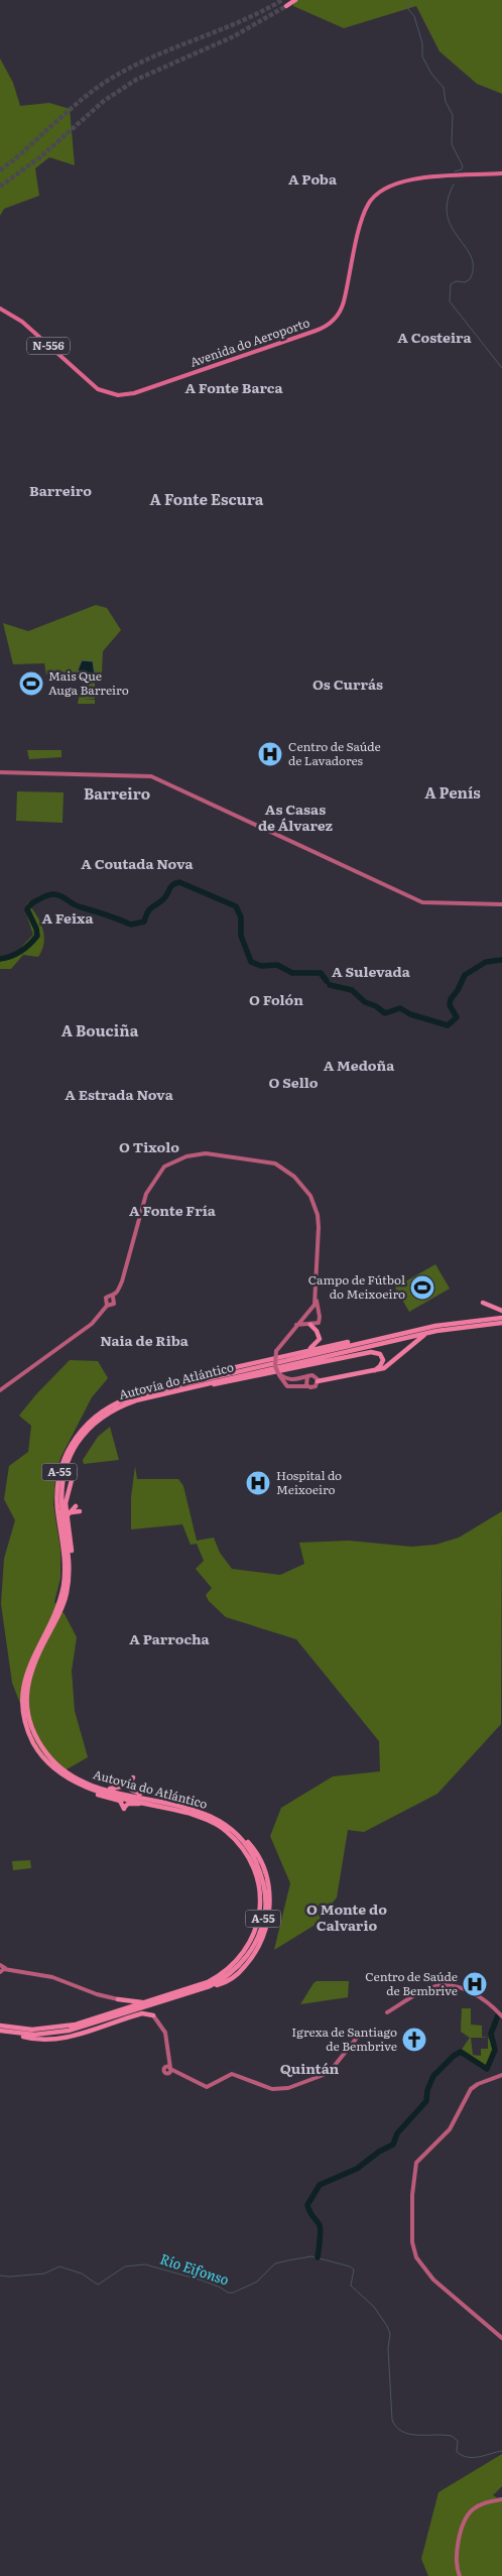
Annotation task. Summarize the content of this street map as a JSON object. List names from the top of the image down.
{
  "streets": {
    "highway": ["Autovía do Atlántico", "A-55"],
    "main road": ["Avenida do Aeroporto", "N-556"]
  },
  "crossings": [
    ["Autovía do Atlántico", "A-55"]
  ],
  "districts": [
    "A Poba",
    "A Costeira",
    "A Fonte Barca",
    "Barreiro",
    "A Fonte Escura",
    "Os Currás",
    "A Penís",
    "Barreiro",
    "As Casas de Álvarez",
    "A Coutada Nova",
    "A Feixa",
    "A Sulevada",
    "O Folón",
    "A Bouciña",
    "A Medoña",
    "O Sello",
    "A Estrada Nova",
    "O Tixolo",
    "A Fonte Fría",
    "Naia de Riba",
    "A Parrocha",
    "O Monte do Calvario",
    "Quintán"
  ],
  "water": ["Río Eifonso"],
  "places": {
    "sports": ["Mais Que Auga Barreiro", "Campo de Fútbol do Meixoeiro"],
    "hospital": ["Centro de Saúde de Lavadores", "Hospital do Meixoeiro", "Centro de Saúde de Bembrive"],
    "church": ["Igrexa de Santiago de Bembrive"]
  }
}
